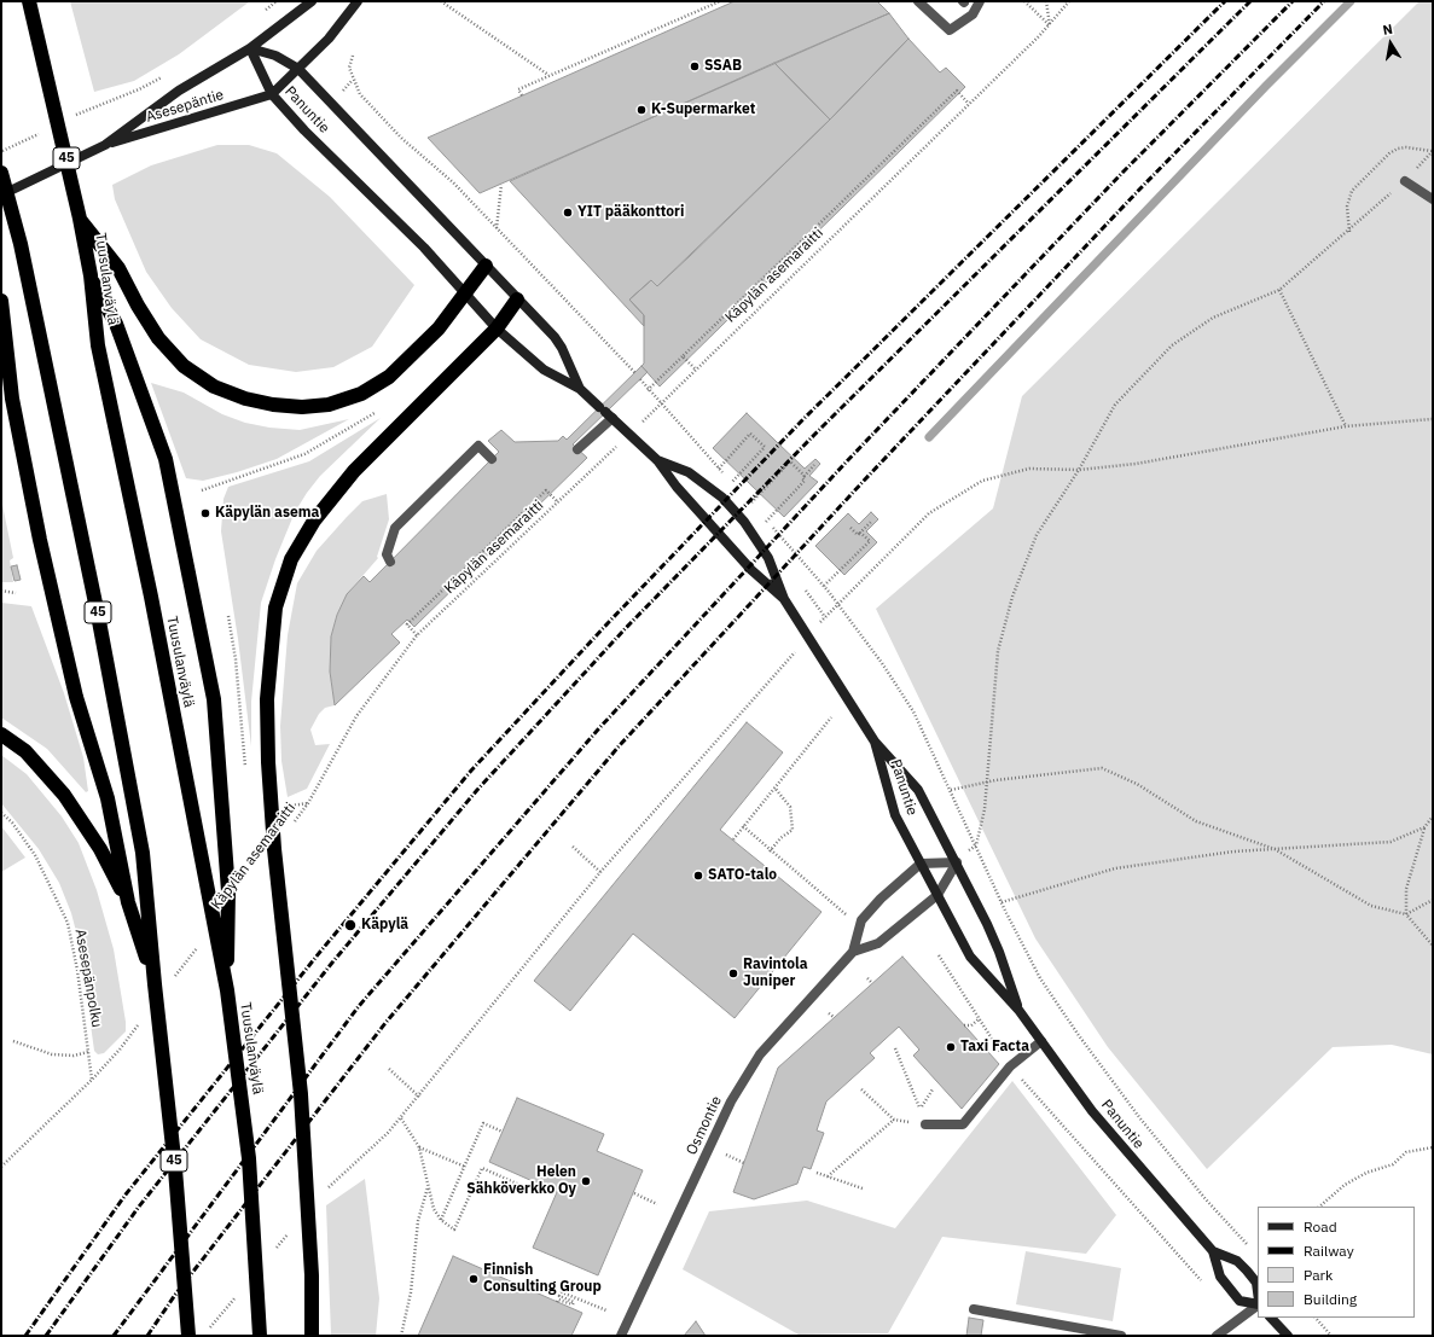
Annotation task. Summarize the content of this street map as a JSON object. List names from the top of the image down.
{
  "streets": {
    "highway": ["45", "Tuusulanväylä"],
    "main road": ["Asesepäntie", "Panuntie"],
    "street": ["Osmontie"],
    "path": ["Käpylän asemaraitti", "Asesepänpolku"]
  },
  "crossings": [
    ["Asesepäntie", "Panuntie"],
    ["Panuntie", "Osmontie"]
  ],
  "places": [
    "SSAB",
    "K-Supermarket",
    "YIT pääkonttori",
    "Käpylän asema",
    "SATO-talo",
    "Käpylä",
    "Ravintola Juniper",
    "Taxi Facta",
    "Helen Sähköverkko Oy",
    "Finnish Consulting Group"
  ],
  "legend": [
    "Road",
    "Railway",
    "Park",
    "Building"
  ],
  "north": "top"
}
